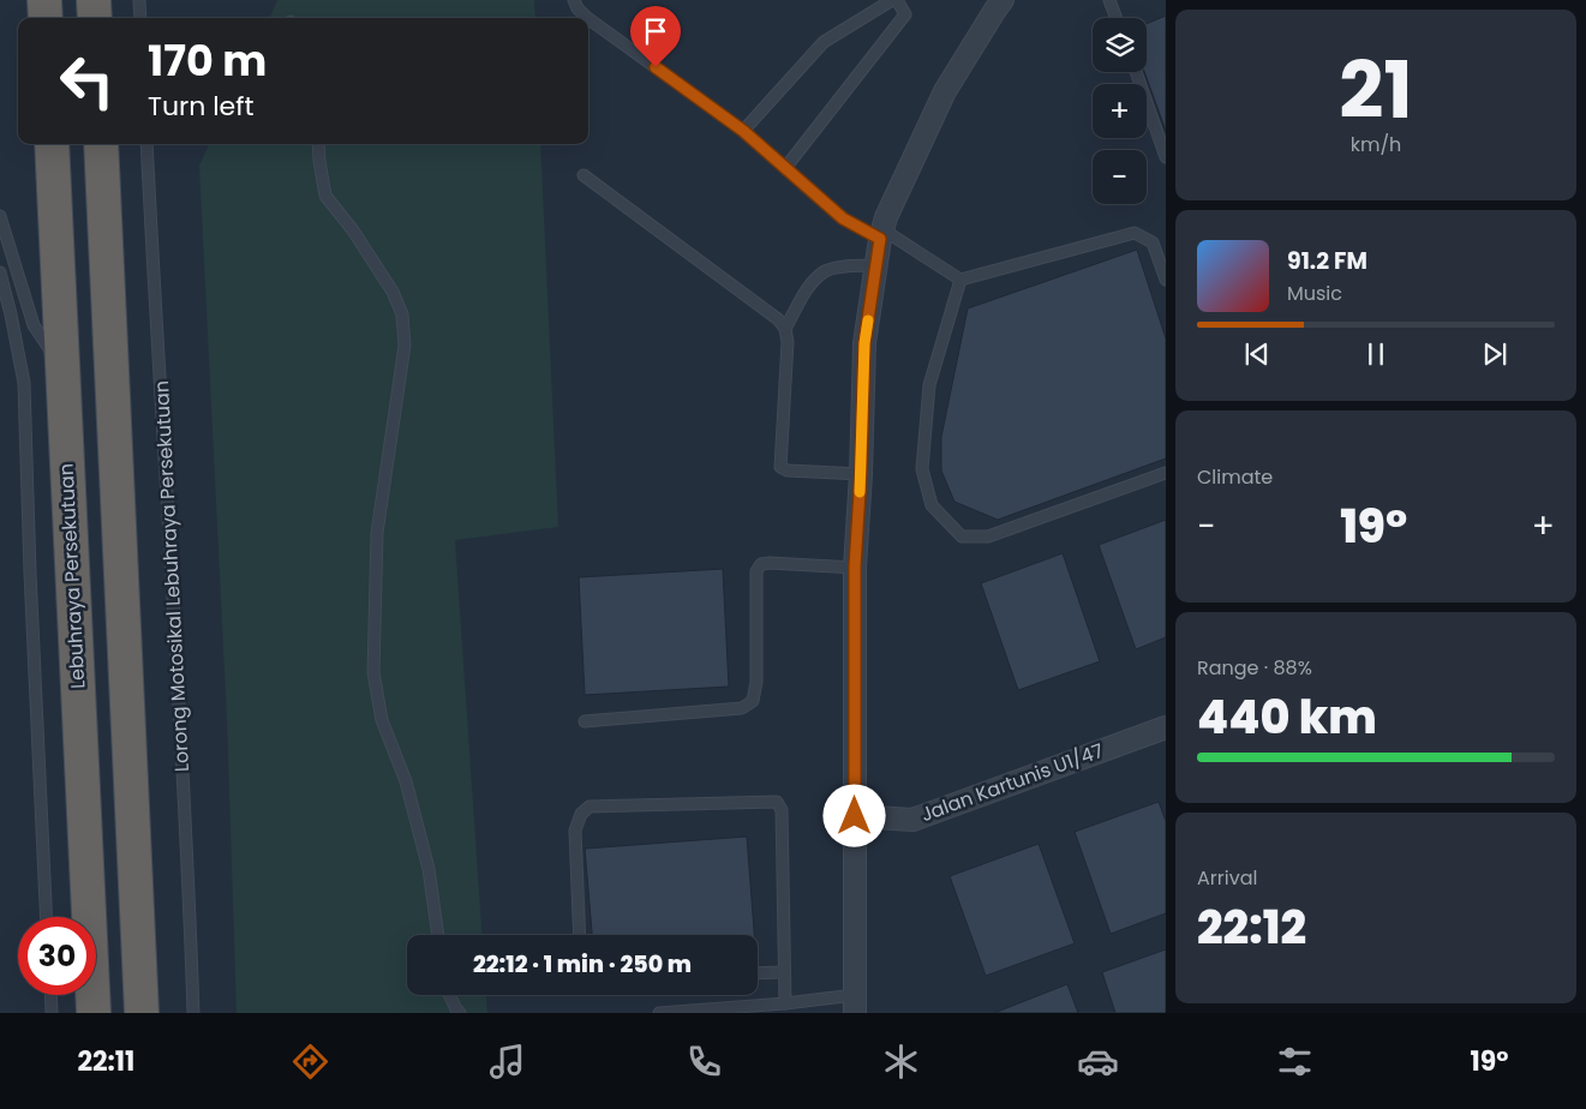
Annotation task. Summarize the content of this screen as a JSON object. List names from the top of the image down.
{
  "streets": {
    "highway": ["Lebuhraya Persekutuan"],
    "street": ["Jalan Kartunis U1/47"],
    "lane": ["Lorong Motosikal Lebuhraya Persekutuan"]
  },
  "page": {
    "tile": [
      ["21", "km/h"],
      "Climate",
      ["Range · 88%", "440 km"],
      ["Arrival", "22:12"]
    ],
    "map_buttons": ["+", "−"],
    "turn": ["170 m", "Turn left"],
    "song": ["91.2 FM", "Music"],
    "heat": ["−", "19°", "+"],
    "limit": "30",
    "trip": "22:12 · 1 min · 250 m",
    "tabs": ["22:11", "19°"]
  }
}
